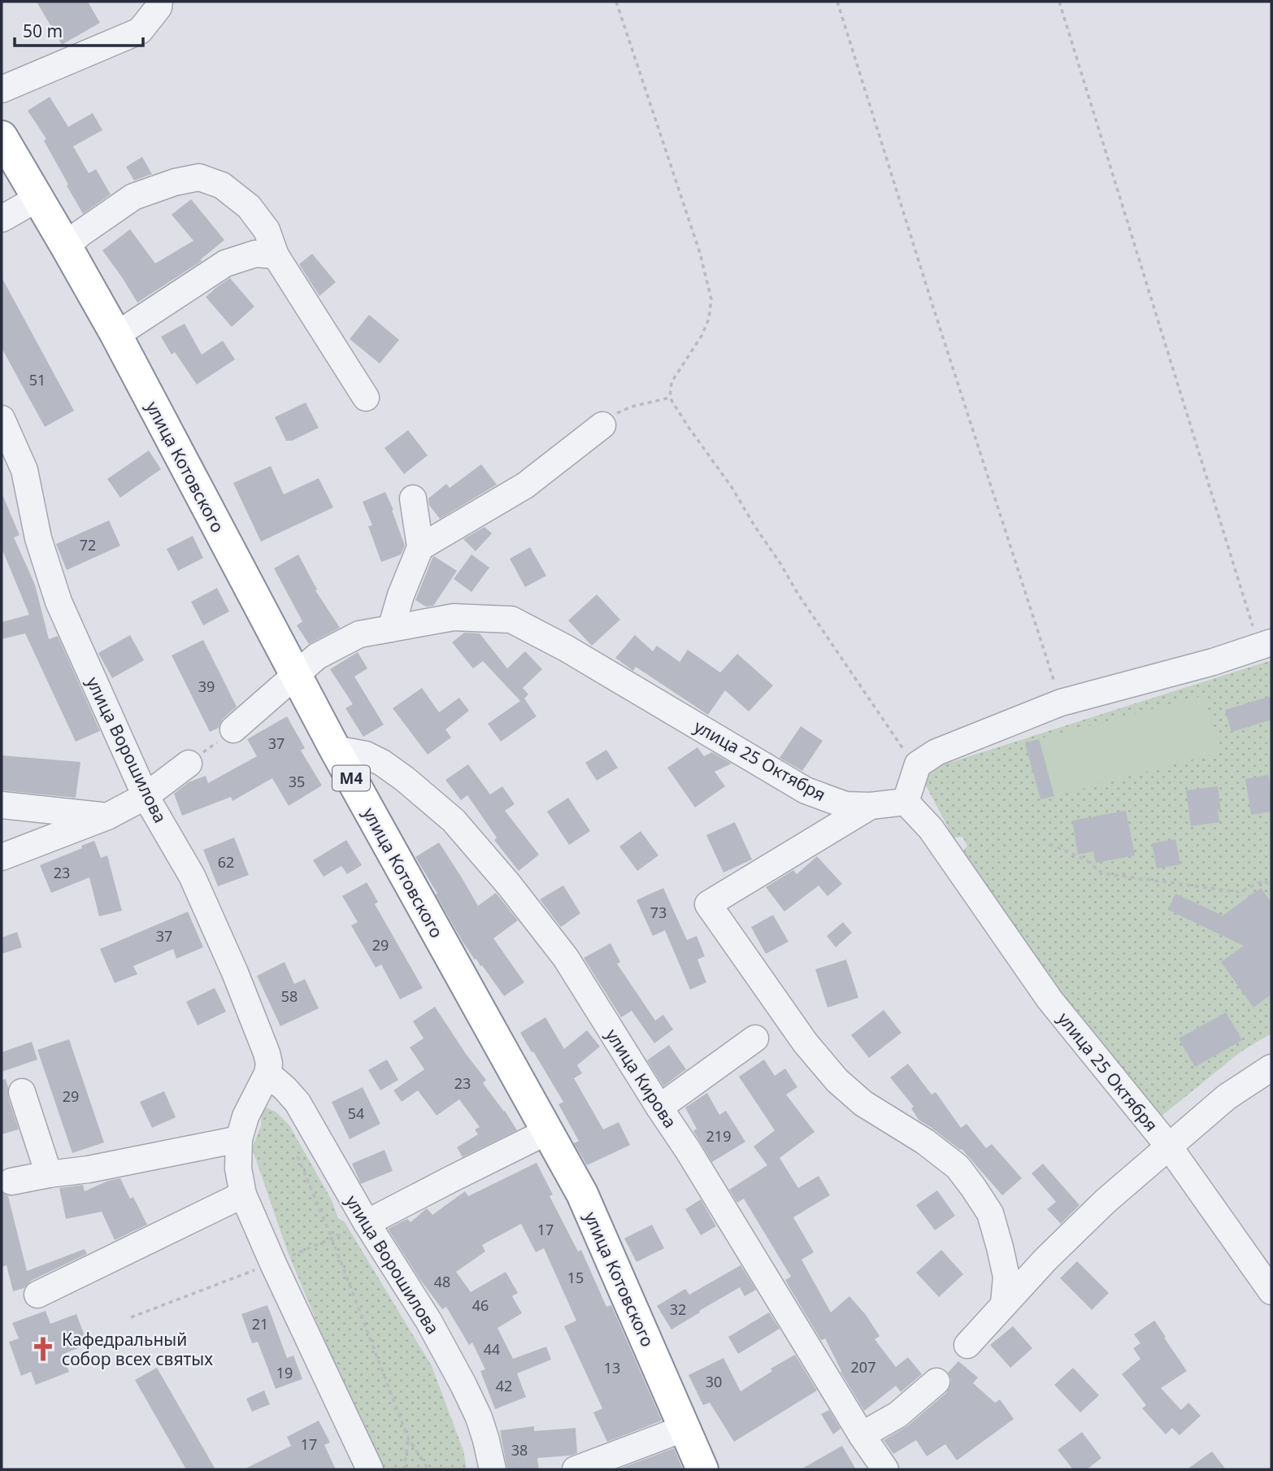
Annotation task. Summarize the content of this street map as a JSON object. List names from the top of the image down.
{
  "streets": {
    "highway": ["улица Котовского", "M4"],
    "street": ["улица Ворошилова", "улица 25 Октября", "улица Кирова"]
  },
  "crossings": [
    ["улица Котовского", "улица 25 Октября"],
    ["улица Котовского", "улица Кирова"]
  ],
  "places": {
    "church": ["Кафедральный собор всех святых"]
  },
  "house_numbers": [
    "51",
    "72",
    "39",
    "37",
    "35",
    "62",
    "23",
    "73",
    "37",
    "29",
    "58",
    "23",
    "29",
    "54",
    "219",
    "17",
    "15",
    "48",
    "46",
    "32",
    "21",
    "44",
    "207",
    "13",
    "19",
    "30",
    "42",
    "17",
    "38"
  ],
  "scale_bar": "50 m"
}
